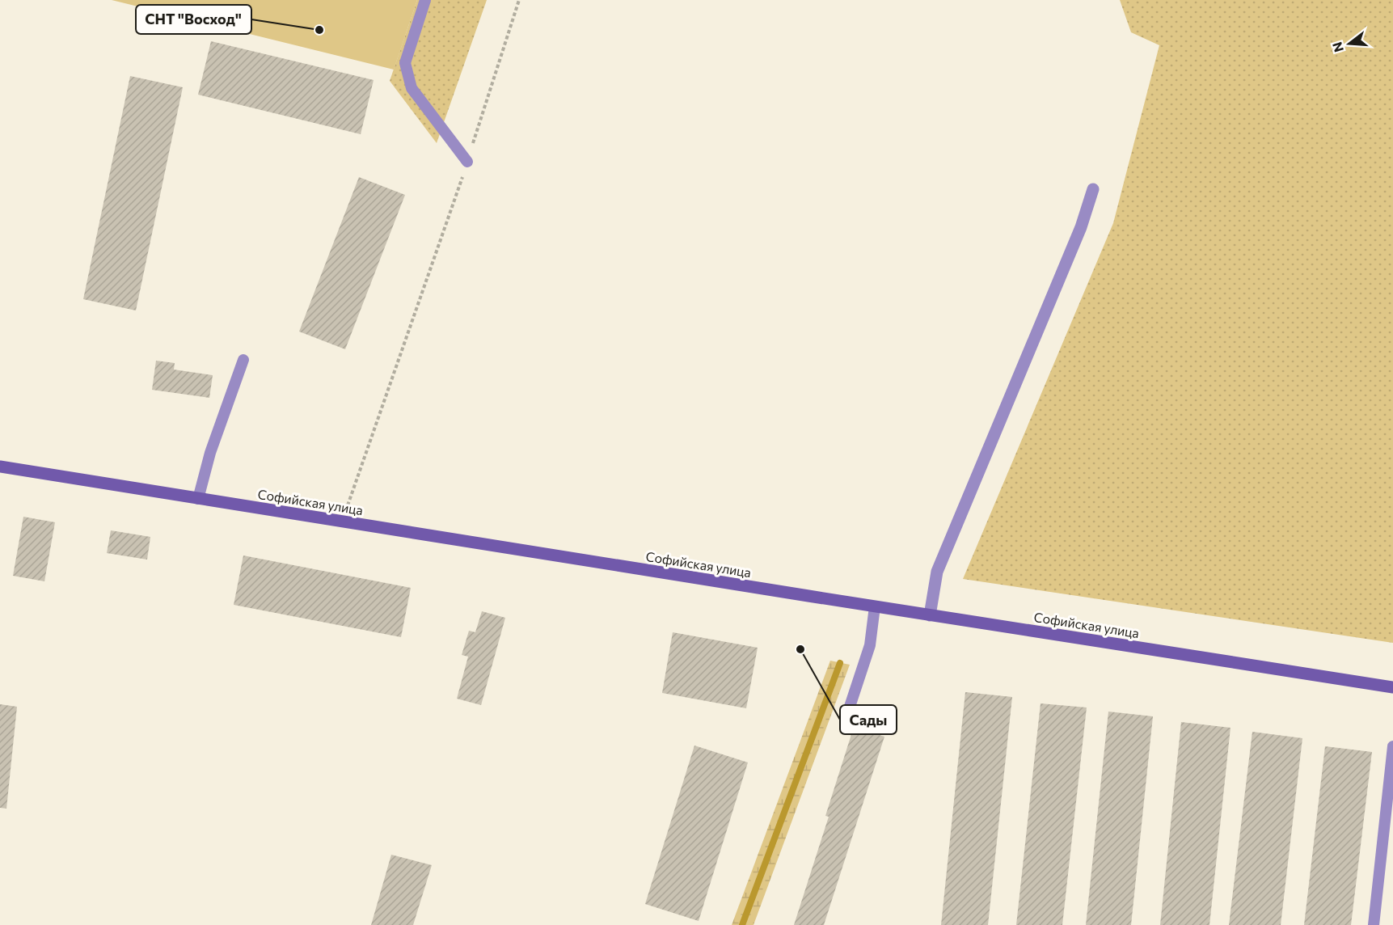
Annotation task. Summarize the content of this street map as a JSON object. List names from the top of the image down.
{
  "streets": {
    "main road": ["Софийская улица"]
  },
  "places": ["СНТ \"Восход\"", "Сады"],
  "north": "left"
}
